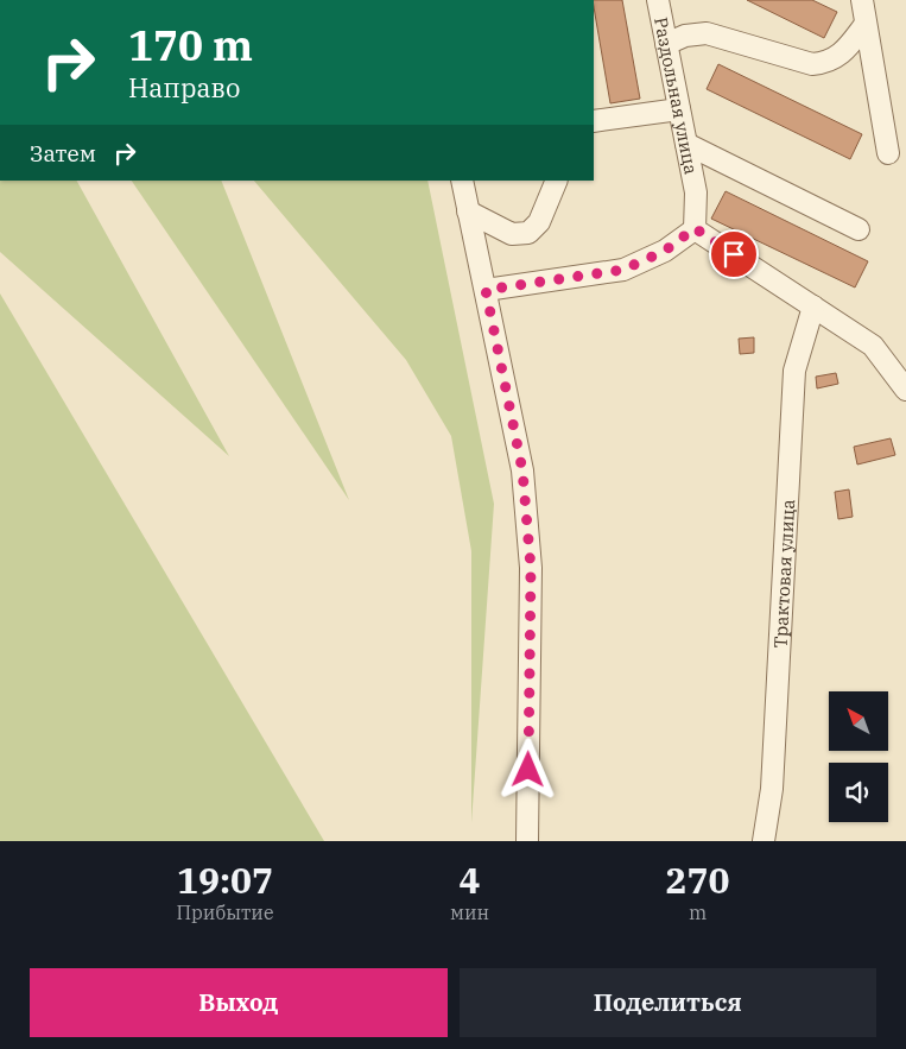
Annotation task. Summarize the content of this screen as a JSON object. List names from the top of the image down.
{
  "streets": {
    "street": ["Раздольная улица", "Трактовая улица"]
  },
  "north": "top left",
  "page": {
    "turn": ["170 m", "Направо"],
    "then": "Затем",
    "eta": [
      "19:07",
      "Прибытие",
      "4",
      "мин",
      "270",
      "m"
    ],
    "buttons": ["Выход", "Поделиться"]
  }
}
